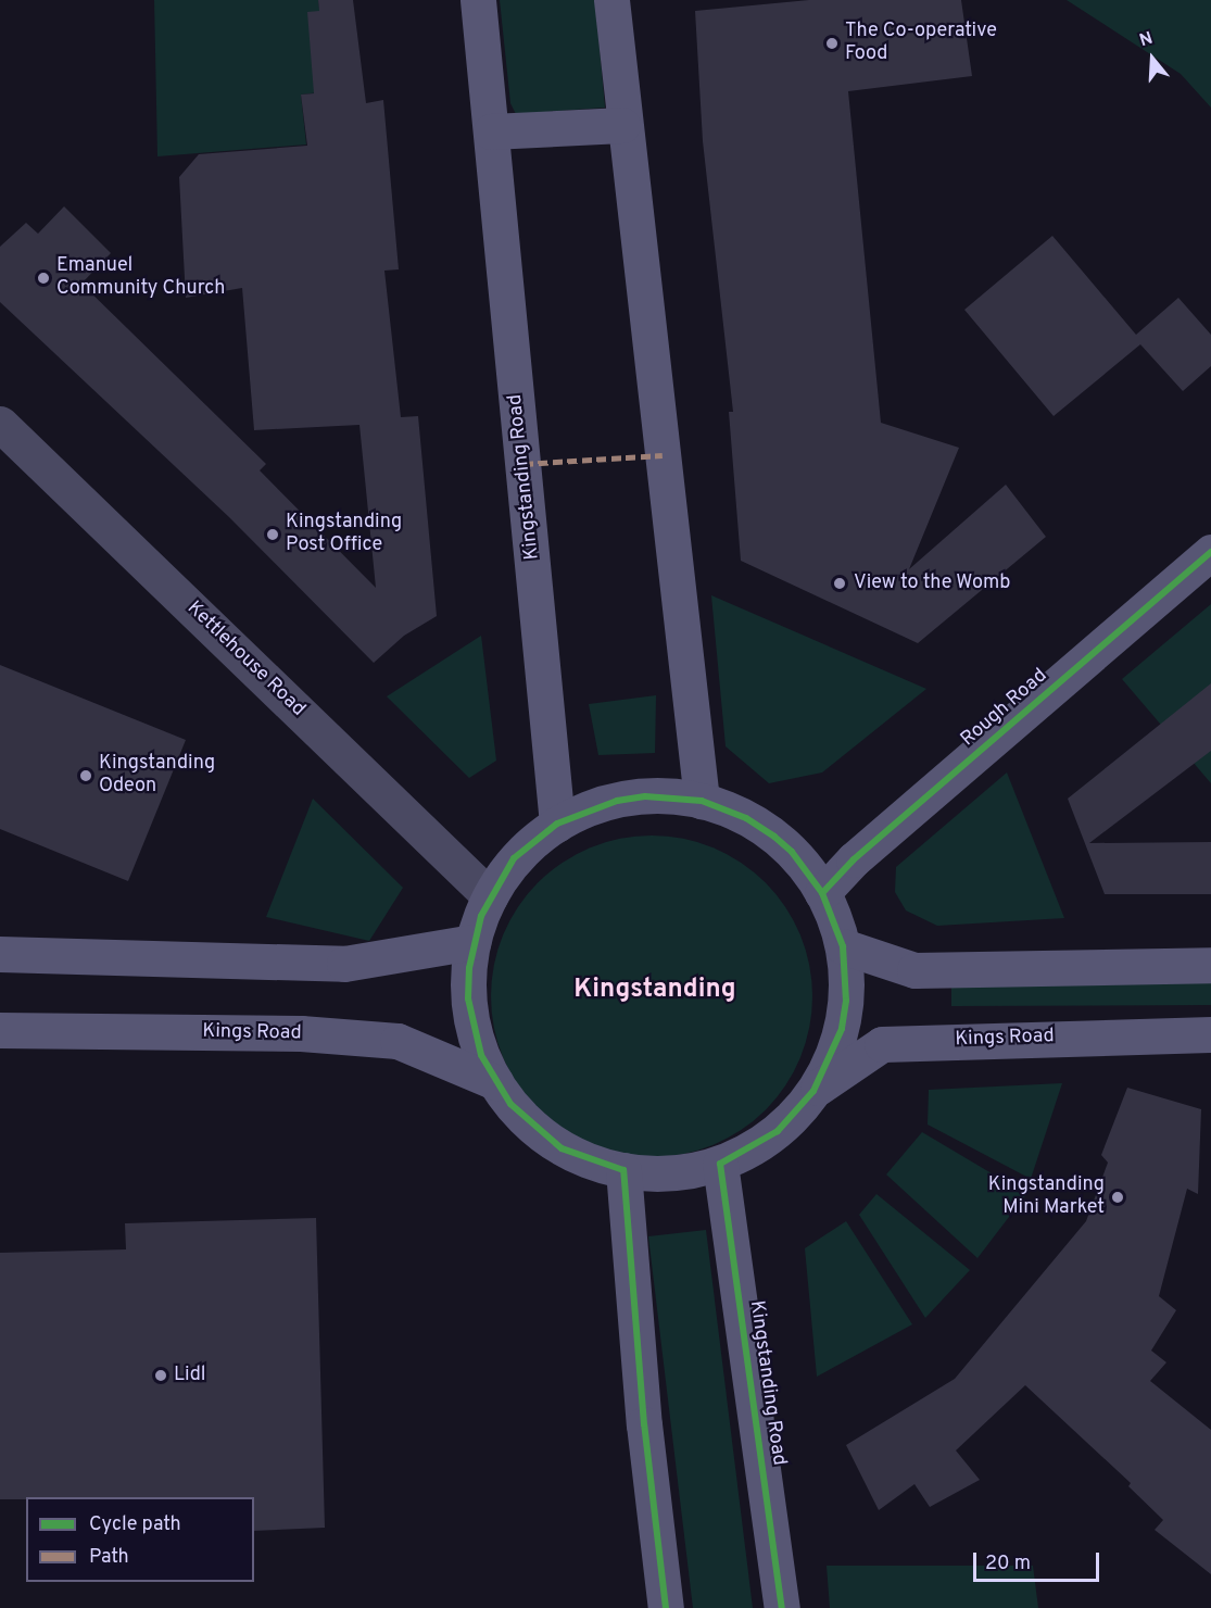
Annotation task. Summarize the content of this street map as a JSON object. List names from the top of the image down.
{
  "streets": {
    "main road": ["Kingstanding Road", "Rough Road", "Kings Road"],
    "street": ["Kettlehouse Road"]
  },
  "districts": ["Kingstanding"],
  "places": [
    "The Co-operative Food",
    "Emanuel Community Church",
    "Kingstanding Post Office",
    "View to the Womb",
    "Kingstanding Odeon",
    "Kingstanding Mini Market",
    "Lidl"
  ],
  "legend": ["Cycle path", "Path"],
  "scale_bar": "20 m",
  "north": "top"
}
